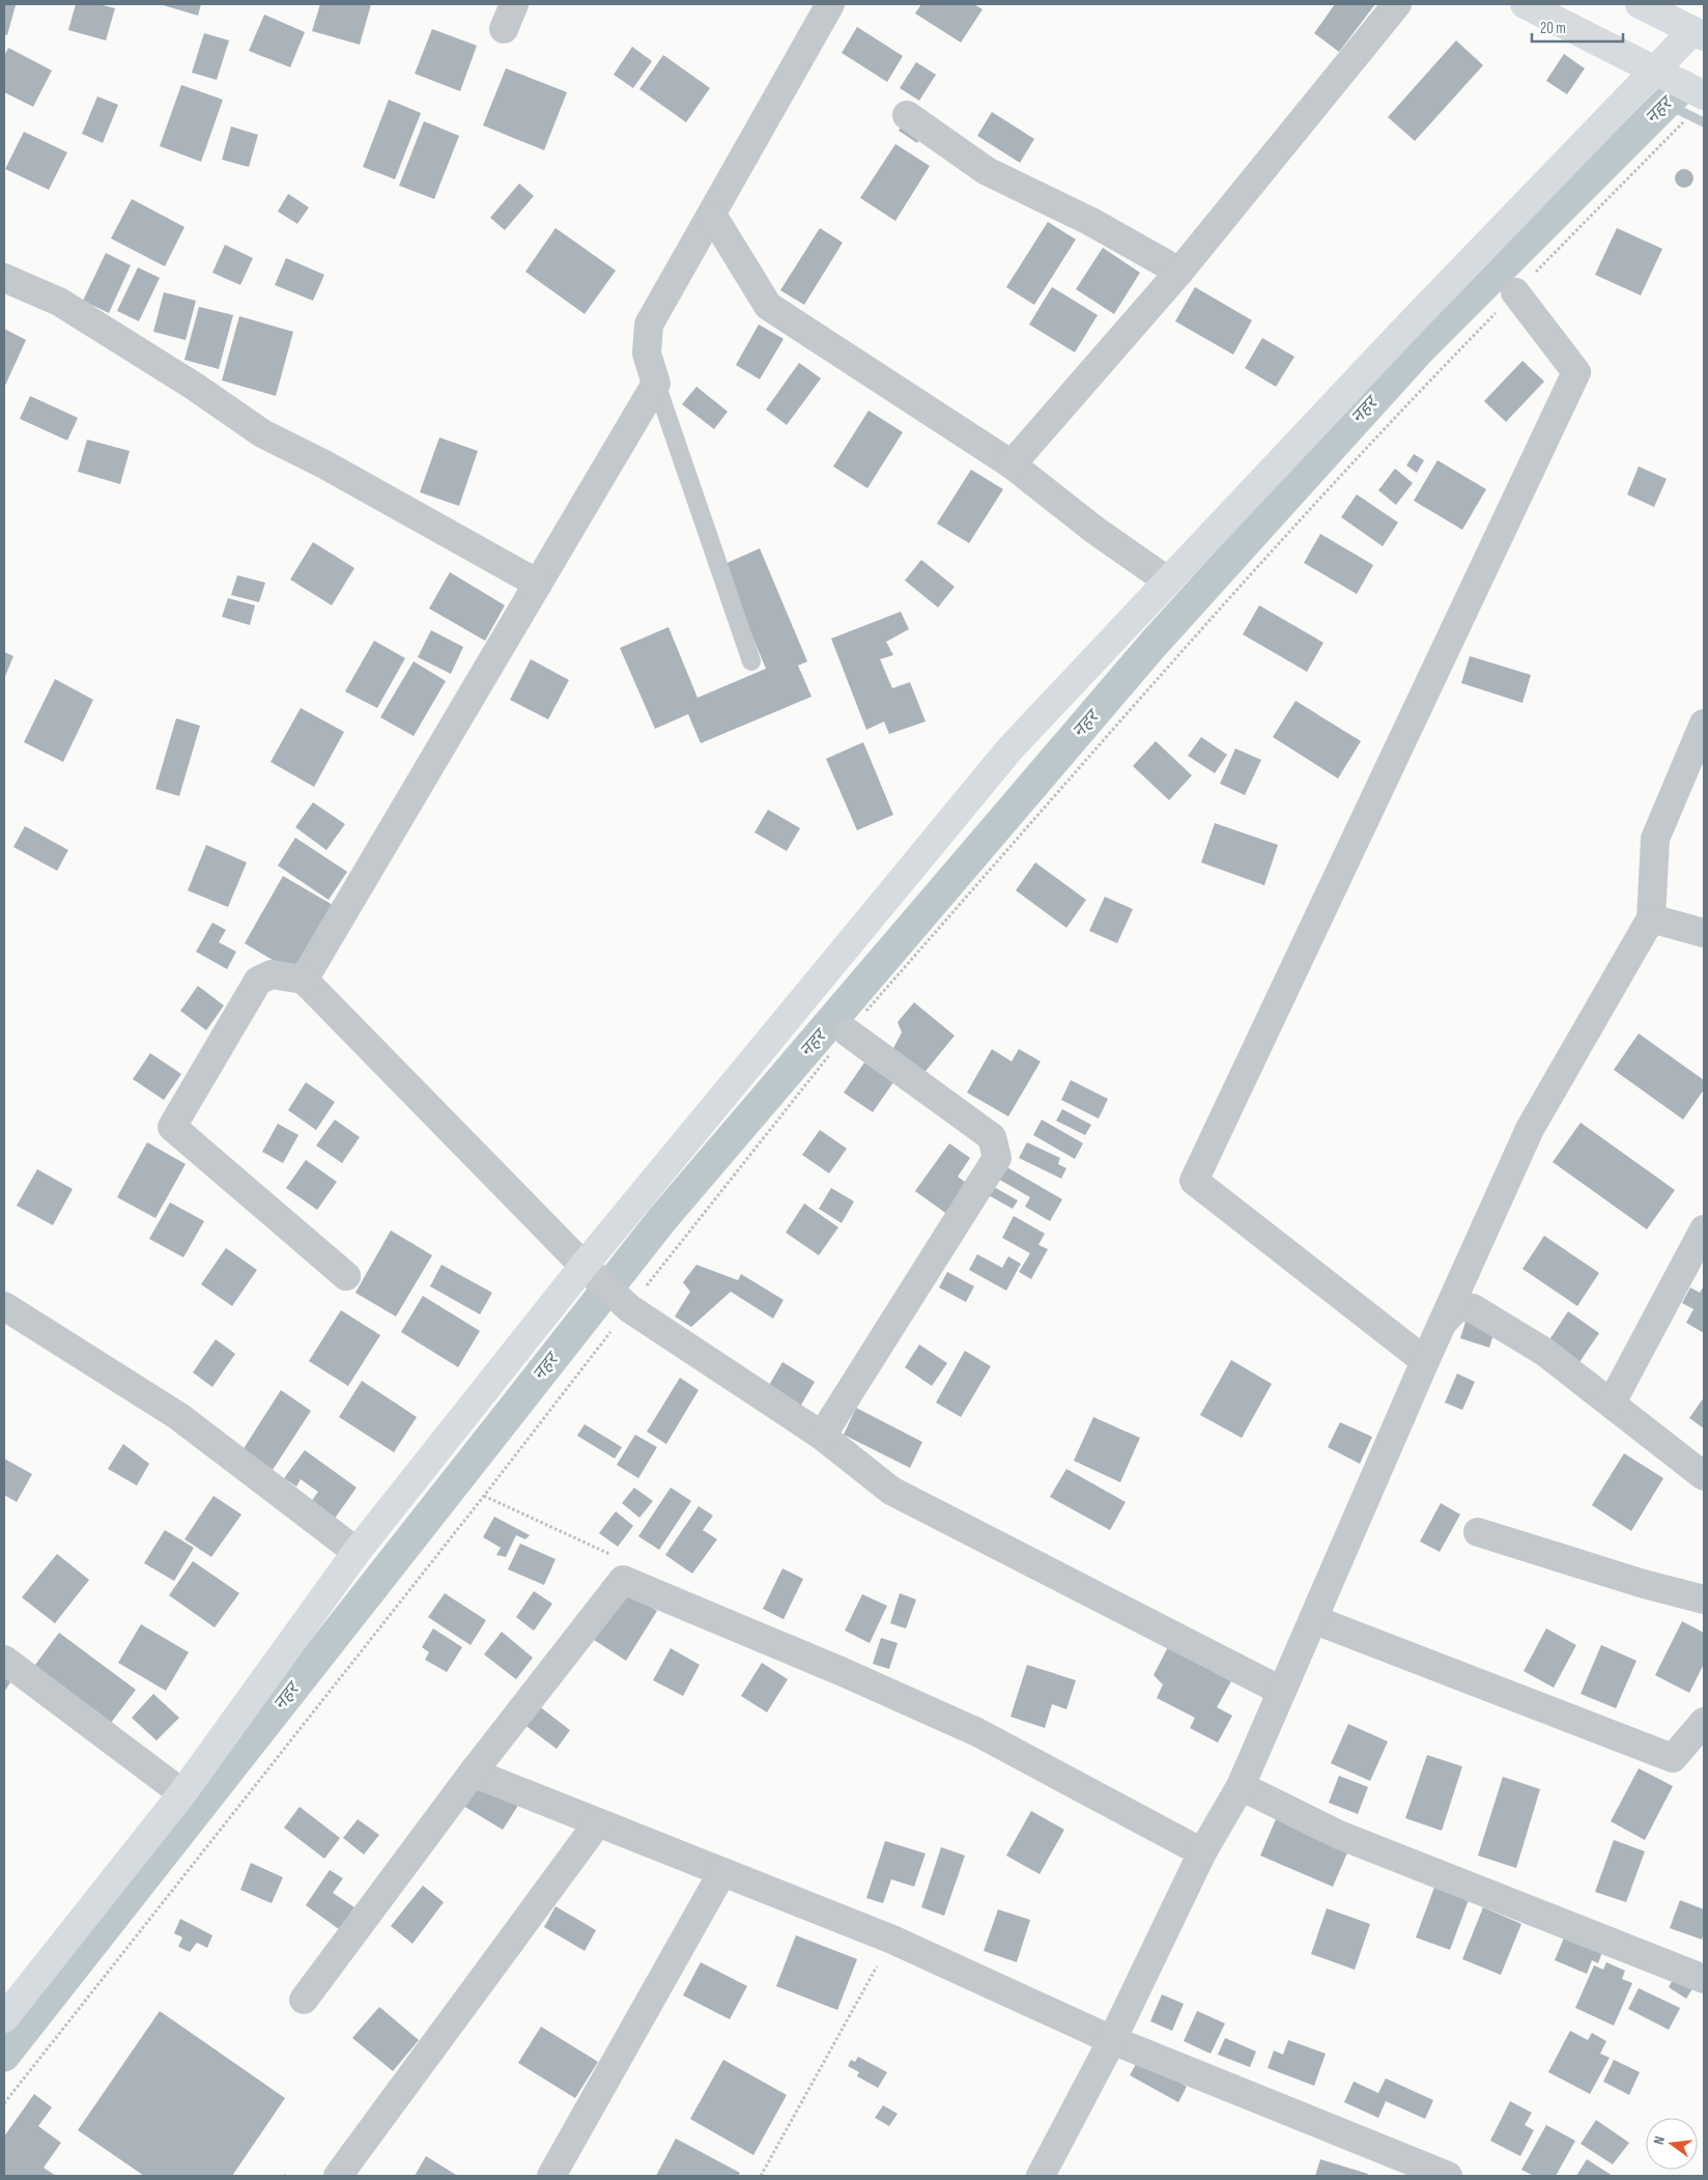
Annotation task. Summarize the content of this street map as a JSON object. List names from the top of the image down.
{
  "water": ["नहर"],
  "scale_bar": "20 m",
  "north": "left"
}
